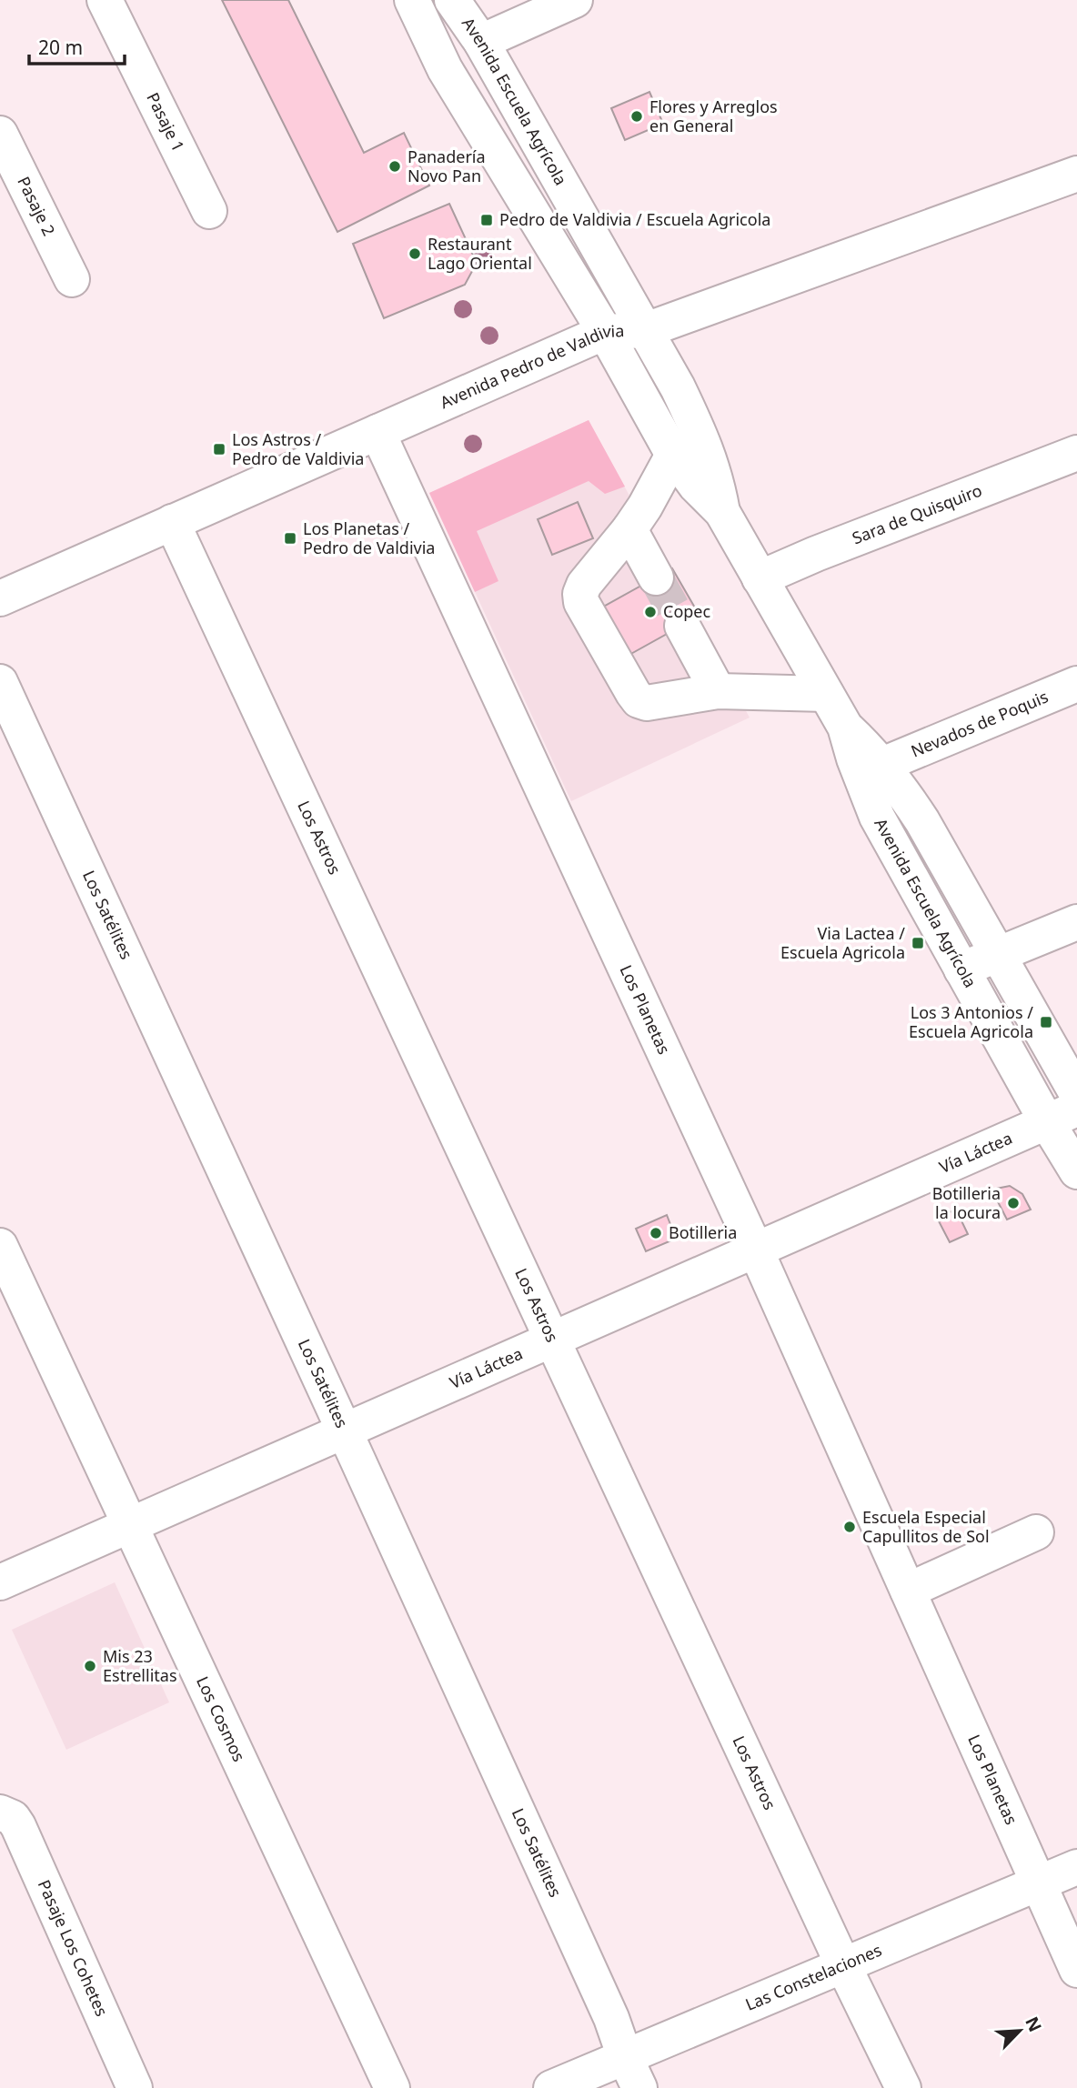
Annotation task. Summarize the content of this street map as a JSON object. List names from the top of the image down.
{
  "streets": {
    "street": [
      "Avenida Escuela Agrícola",
      "Pasaje 1",
      "Pasaje 2",
      "Avenida Pedro de Valdivia",
      "Sara de Quisquiro",
      "Nevados de Poquis",
      "Los Astros",
      "Los Satélites",
      "Los Planetas",
      "Vía Láctea",
      "Los Cosmos",
      "Pasaje Los Cohetes",
      "Las Constelaciones"
    ]
  },
  "crossings": [
    ["Avenida Escuela Agrícola", "Avenida Pedro de Valdivia"],
    ["Avenida Escuela Agrícola", "Sara de Quisquiro"],
    ["Avenida Escuela Agrícola", "Nevados de Poquis"],
    ["Avenida Escuela Agrícola", "Vía Láctea"],
    ["Avenida Pedro de Valdivia", "Los Astros"],
    ["Avenida Pedro de Valdivia", "Los Planetas"],
    ["Los Astros", "Vía Láctea"],
    ["Los Astros", "Las Constelaciones"],
    ["Los Satélites", "Vía Láctea"],
    ["Los Satélites", "Las Constelaciones"],
    ["Los Planetas", "Vía Láctea"],
    ["Los Planetas", "Las Constelaciones"],
    ["Vía Láctea", "Los Cosmos"]
  ],
  "places": {
    "other": [
      "Flores y Arreglos en General",
      "Panadería Novo Pan",
      "Restaurant Lago Oriental",
      "Copec",
      "Botilleria la locura",
      "Botilleria",
      "Escuela Especial Capullitos de Sol",
      "Mis 23 Estrellitas"
    ],
    "transit": [
      "Pedro de Valdivia / Escuela Agricola",
      "Los Astros / Pedro de Valdivia",
      "Los Planetas / Pedro de Valdivia",
      "Via Lactea / Escuela Agricola",
      "Los 3 Antonios / Escuela Agricola"
    ]
  },
  "scale_bar": "20 m",
  "north": "top right"
}
